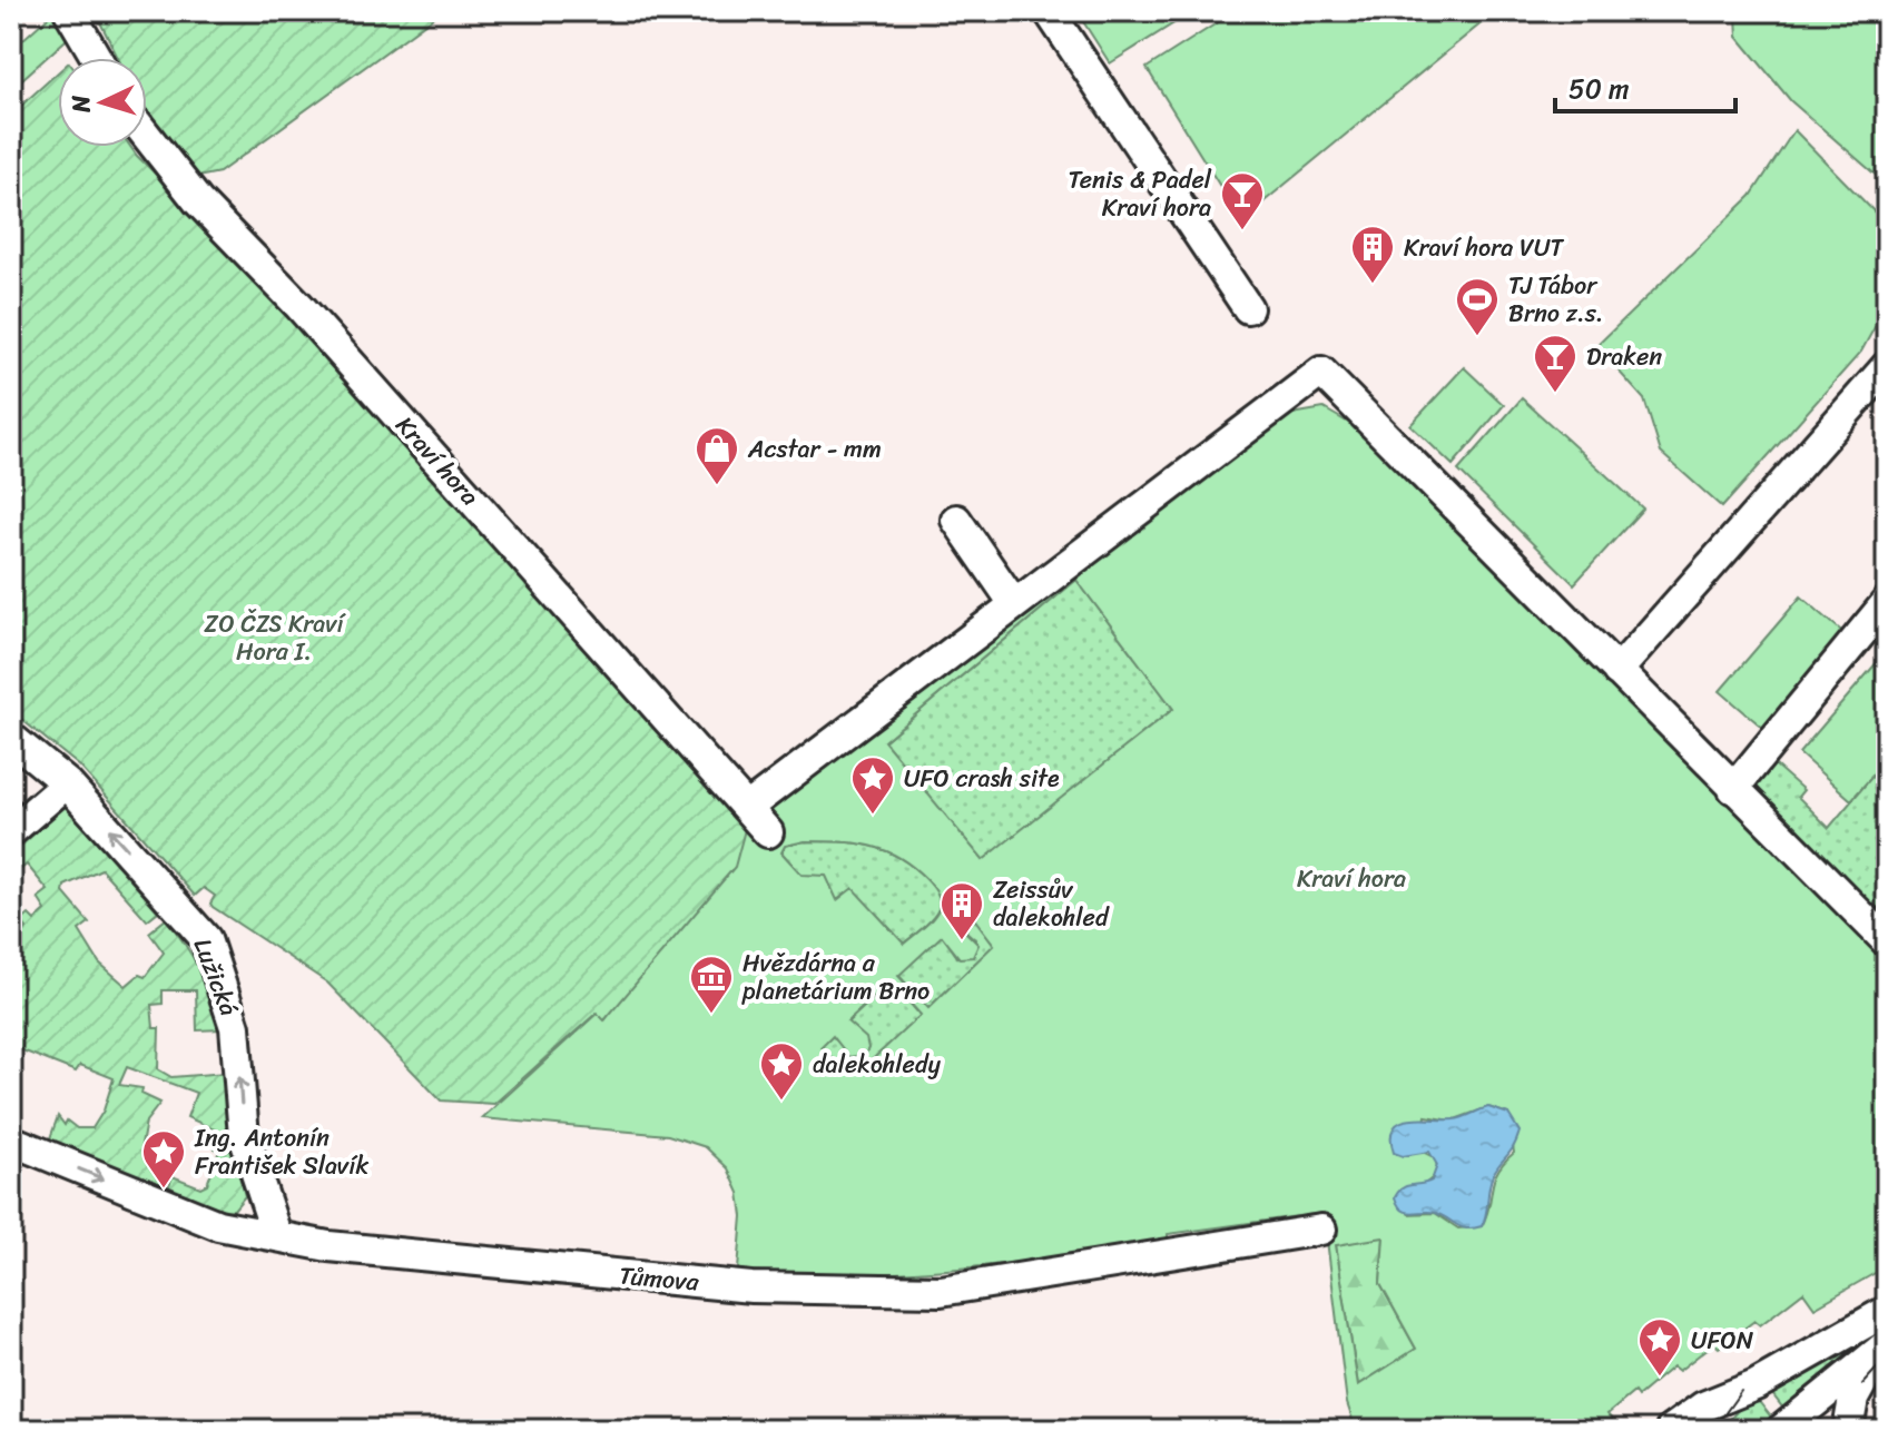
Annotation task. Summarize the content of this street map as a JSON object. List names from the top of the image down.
{
  "streets": {
    "street": ["Kraví hora", "Lužická", "Tůmova"]
  },
  "crossings": [
    ["Lužická", "Tůmova"]
  ],
  "one_way": ["Lužická"],
  "parks": ["ZO ČZS Kraví Hora I.", "Kraví hora"],
  "places": {
    "bar": ["Tenis & Padel Kraví hora", "Draken"],
    "building": ["Kraví hora VUT", "Zeissův dalekohled"],
    "sports": ["TJ Tábor Brno z.s."],
    "shop": ["Acstar - mm"],
    "place": [
      "UFO crash site",
      "dalekohledy",
      "Ing. Antonín František Slavík",
      "UFON"
    ],
    "museum": ["Hvězdárna a planetárium Brno"]
  },
  "scale_bar": "50 m",
  "north": "left"
}
